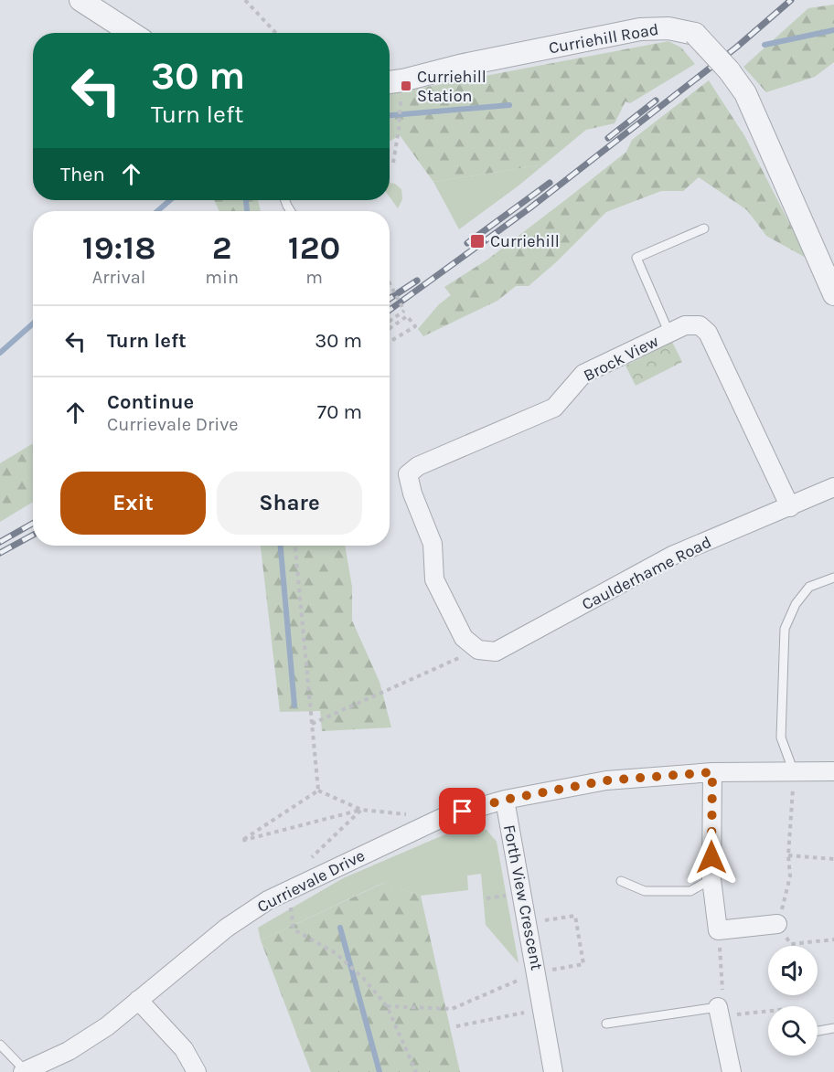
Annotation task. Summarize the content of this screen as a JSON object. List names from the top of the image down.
{
  "streets": {
    "street": [
      "Curriehill Road",
      "Brock View",
      "Caulderhame Road",
      "Currievale Drive",
      "Forth View Crescent"
    ]
  },
  "crossings": [
    ["Brock View", "Caulderhame Road"],
    ["Currievale Drive", "Forth View Crescent"]
  ],
  "places": {
    "transit": ["Curriehill Station", "Curriehill"]
  },
  "page": {
    "turn": ["30 m", "Turn left"],
    "then": "Then",
    "eta": [
      "19:18",
      "Arrival",
      "2",
      "min",
      "120",
      "m"
    ],
    "list": [
      {
        "name": "Turn left",
        "value": "30 m"
      },
      {
        "name": "Continue",
        "note": "Currievale Drive",
        "value": "70 m"
      }
    ],
    "buttons": ["Exit", "Share"]
  }
}
